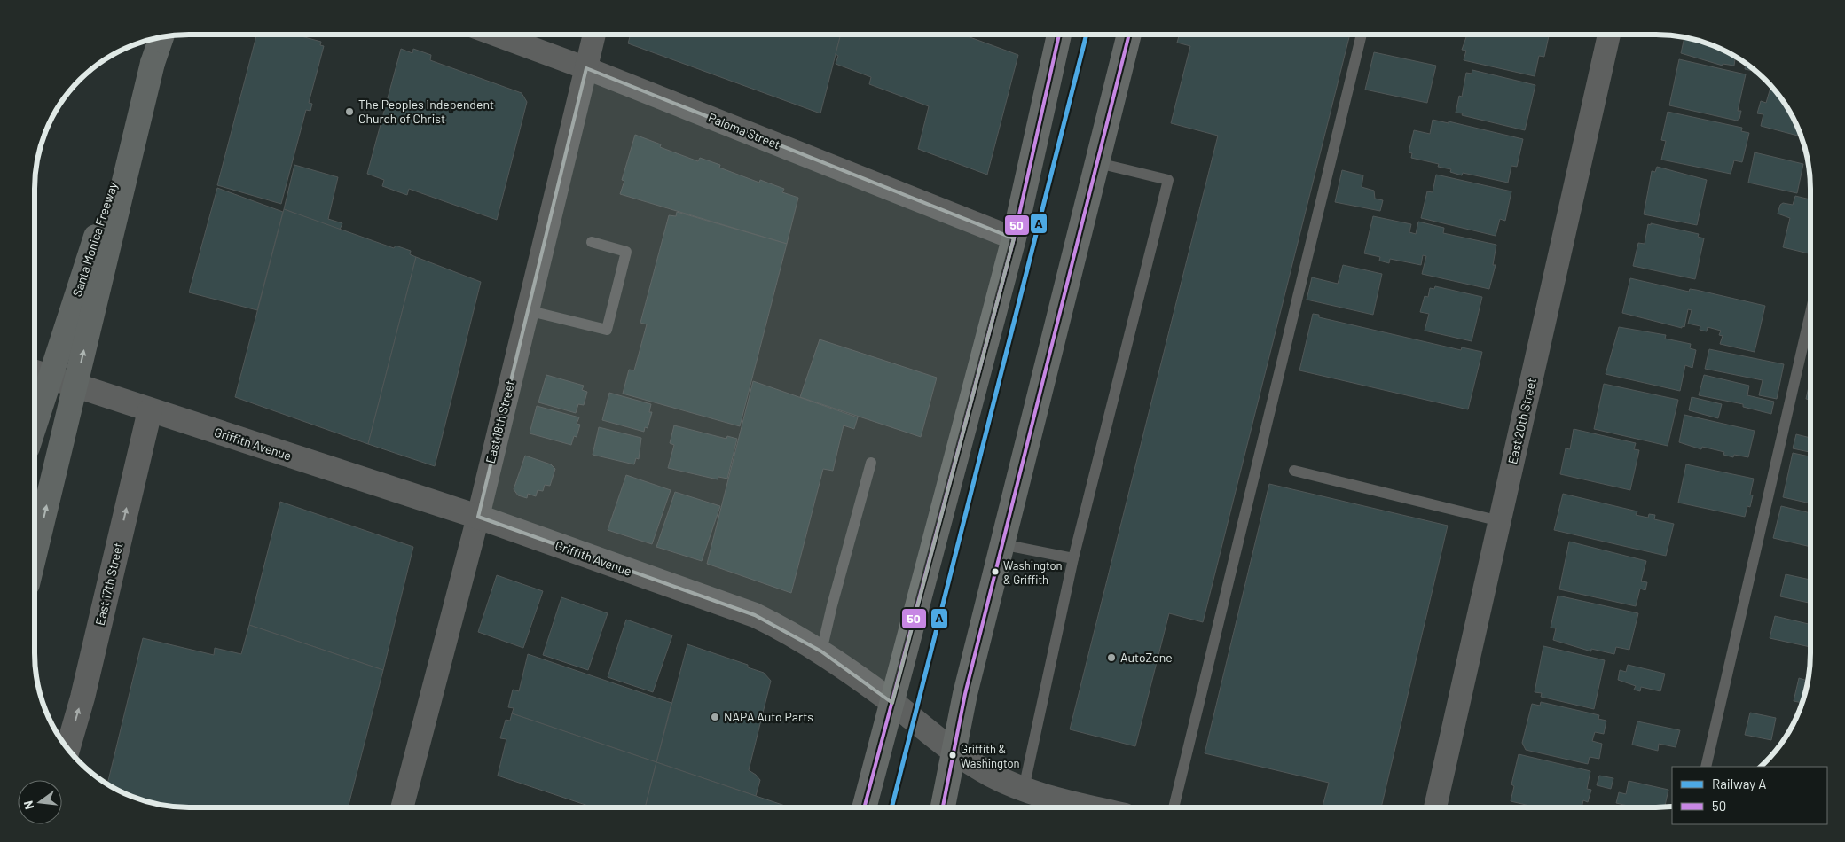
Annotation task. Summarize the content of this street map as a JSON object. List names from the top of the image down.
{
  "streets": {
    "highway": ["Santa Monica Freeway"],
    "street": [
      "Paloma Street",
      "East 20th Street",
      "East 18th Street",
      "Griffith Avenue",
      "East 17th Street"
    ]
  },
  "crossings": [
    ["Paloma Street", "East 18th Street"],
    ["East 18th Street", "Griffith Avenue"],
    ["Griffith Avenue", "East 17th Street"]
  ],
  "one_way": ["East 17th Street"],
  "places": [
    "The Peoples Independent Church of Christ",
    "Washington & Griffith",
    "AutoZone",
    "NAPA Auto Parts",
    "Griffith & Washington"
  ],
  "lines": ["rail line A", "transit line 50"],
  "legend": ["Railway A", "50"],
  "north": "left"
}
